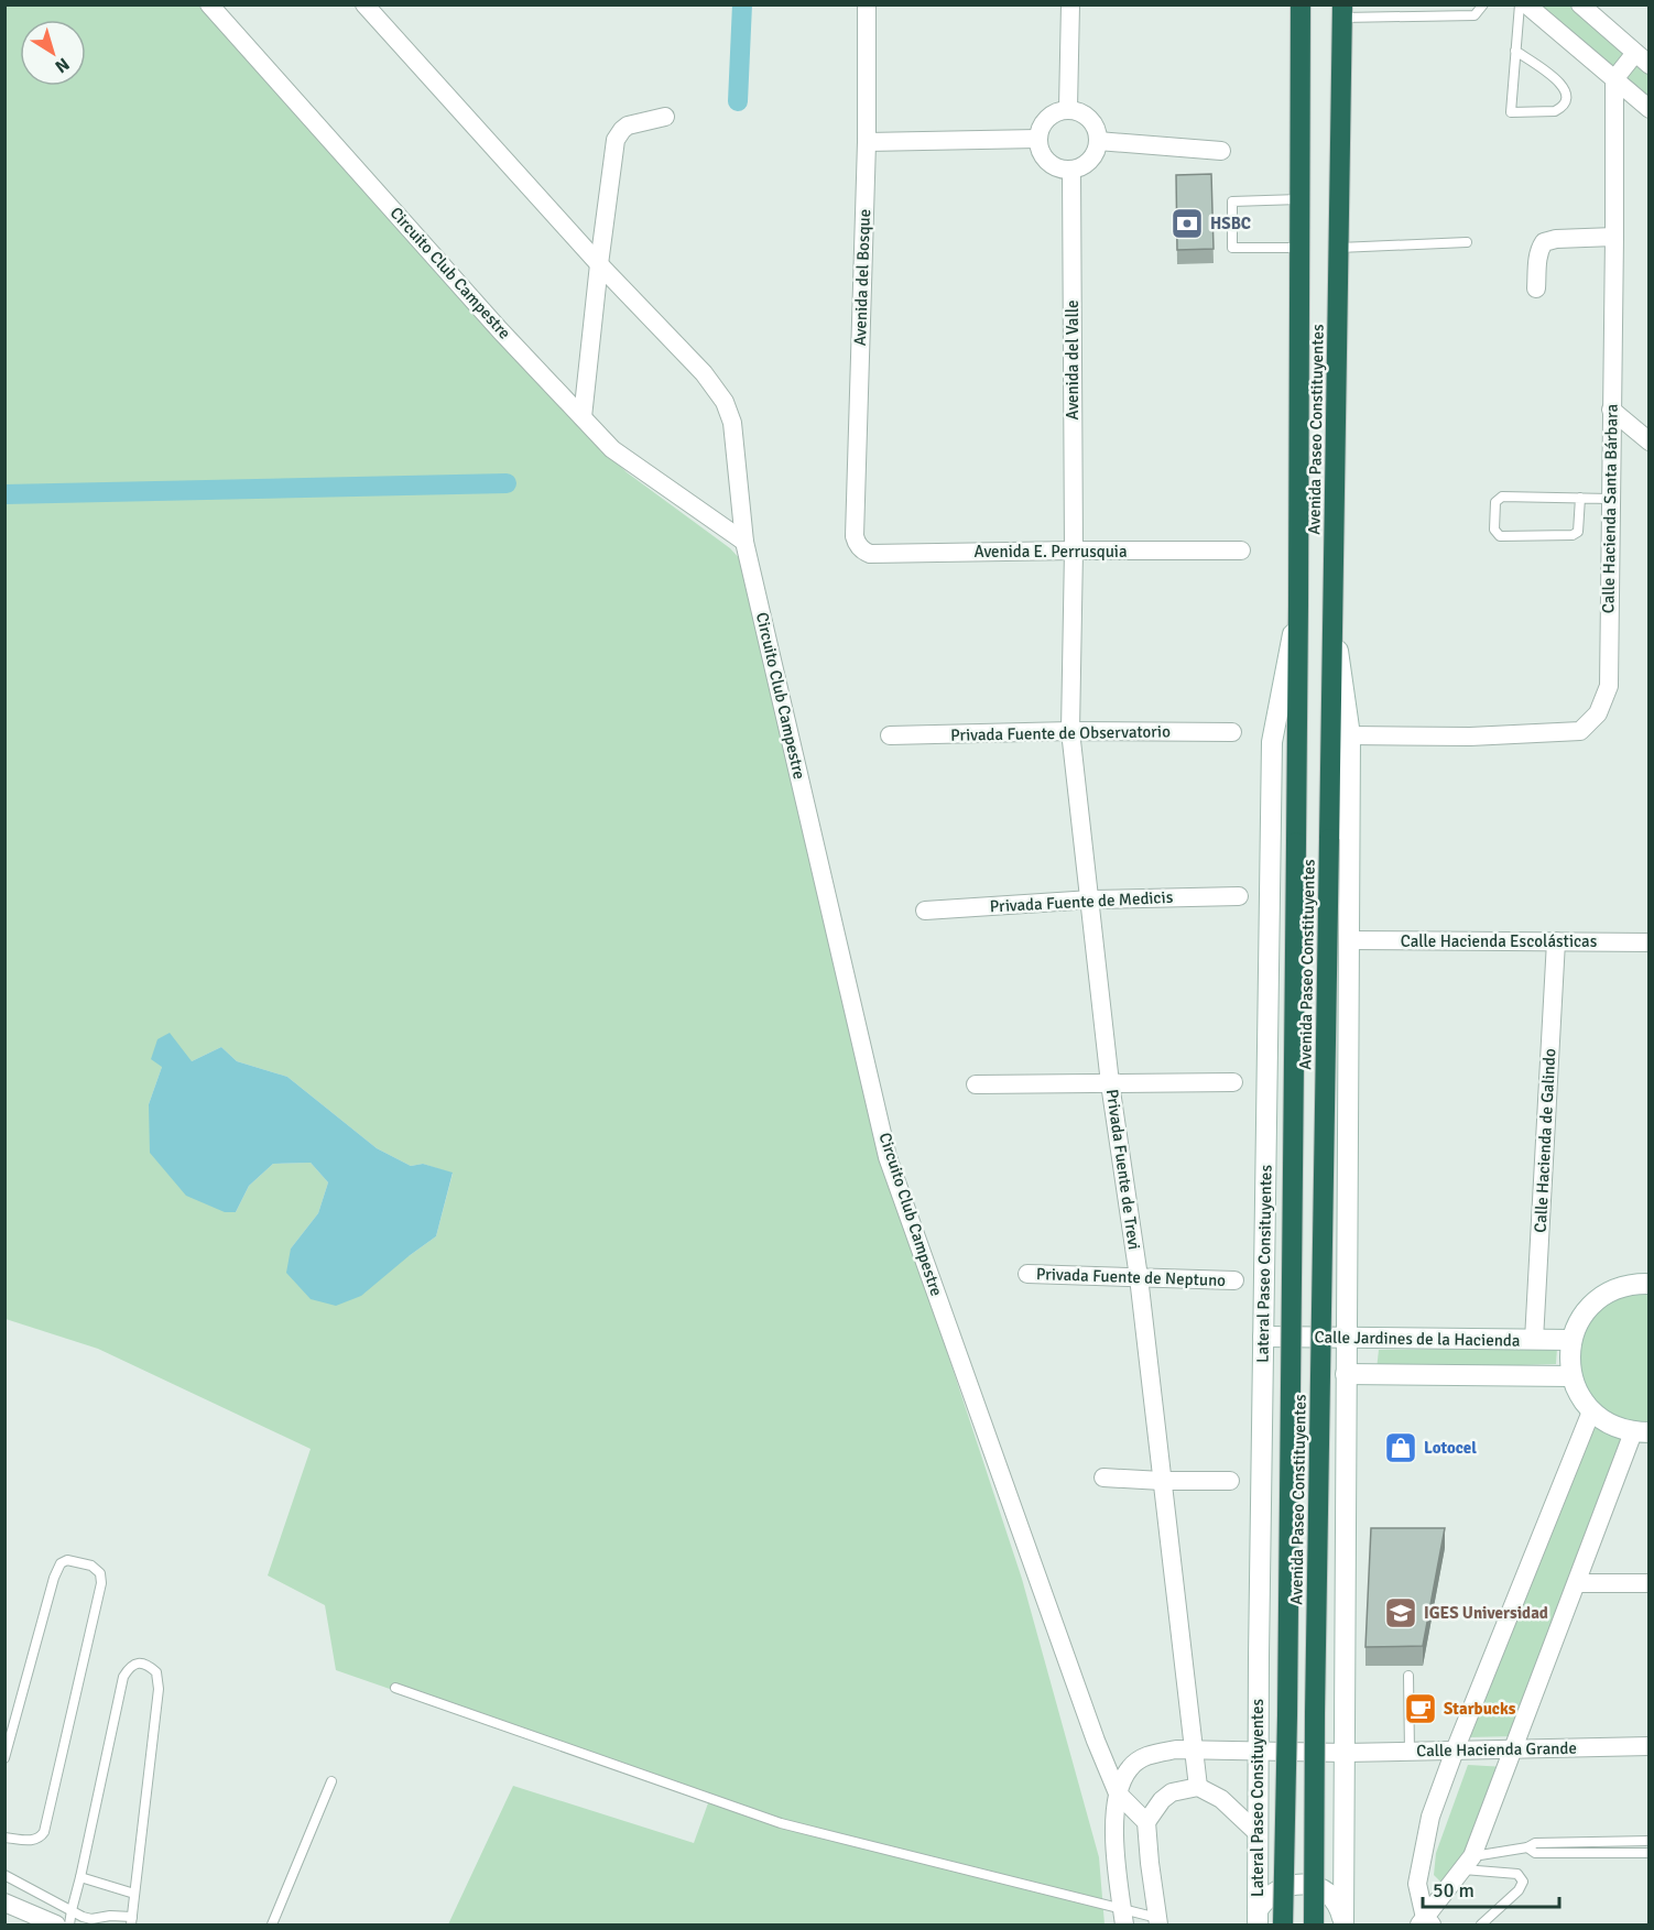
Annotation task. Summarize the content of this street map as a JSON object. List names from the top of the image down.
{
  "streets": {
    "highway": ["Avenida Paseo Constituyentes"],
    "main road": ["Lateral Paseo Consituyentes", "Calle Jardines de la Hacienda"],
    "street": [
      "Circuito Club Campestre",
      "Avenida del Bosque",
      "Avenida del Valle",
      "Calle Hacienda Santa Bárbara",
      "Avenida E. Perrusquia",
      "Privada Fuente de Observatorio",
      "Privada Fuente de Medicis",
      "Calle Hacienda Escolásticas",
      "Calle Hacienda de Galindo",
      "Privada Fuente de Trevi",
      "Privada Fuente de Neptuno",
      "Calle Hacienda Grande"
    ]
  },
  "crossings": [
    ["Avenida del Bosque", "Avenida E. Perrusquia"],
    ["Avenida del Valle", "Avenida E. Perrusquia"],
    ["Avenida del Valle", "Privada Fuente de Trevi"],
    ["Avenida Paseo Constituyentes", "Lateral Paseo Consituyentes"],
    ["Avenida E. Perrusquia", "Privada Fuente de Trevi"],
    ["Privada Fuente de Observatorio", "Privada Fuente de Trevi"],
    ["Privada Fuente de Medicis", "Privada Fuente de Trevi"],
    ["Calle Hacienda Escolásticas", "Calle Hacienda de Galindo"],
    ["Calle Hacienda de Galindo", "Calle Jardines de la Hacienda"],
    ["Privada Fuente de Trevi", "Privada Fuente de Neptuno"],
    ["Lateral Paseo Consituyentes", "Calle Jardines de la Hacienda"]
  ],
  "places": {
    "bank": ["HSBC"],
    "shop": ["Lotocel"],
    "school or university": ["IGES Universidad"],
    "cafe": ["Starbucks"]
  },
  "scale_bar": "50 m",
  "north": "bottom right"
}
